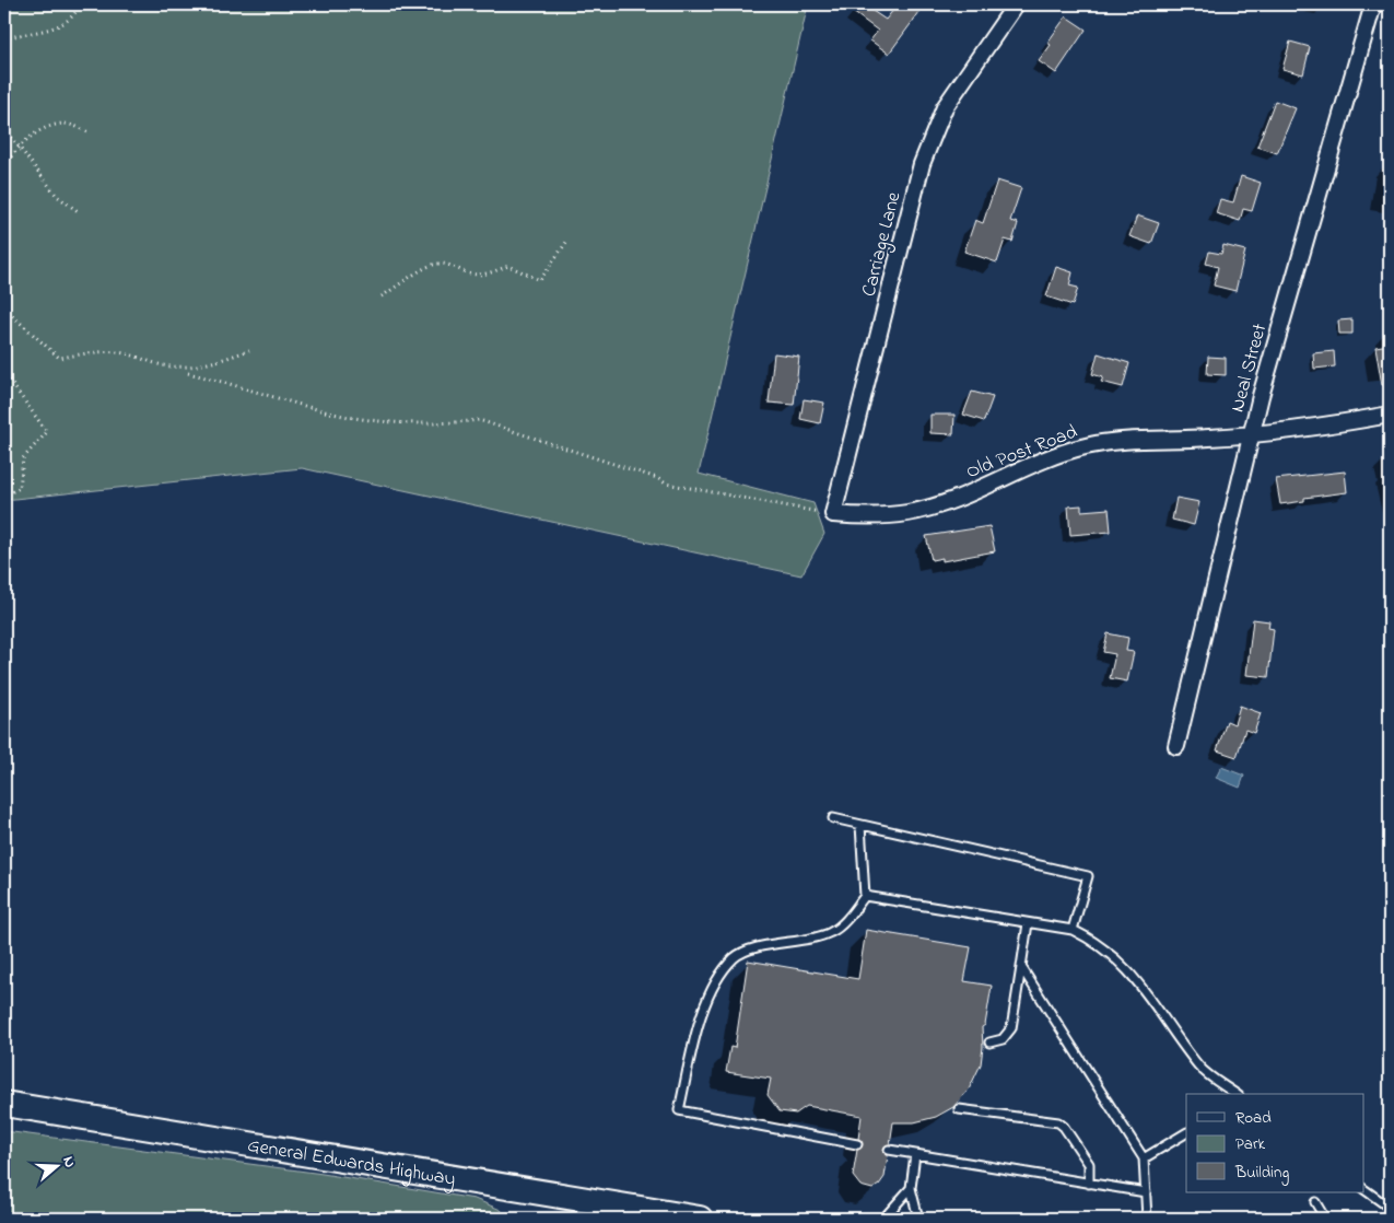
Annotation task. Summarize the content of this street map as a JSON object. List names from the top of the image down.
{
  "streets": {
    "main road": ["General Edwards Highway"],
    "street": ["Carriage Lane", "Neal Street", "Old Post Road"]
  },
  "crossings": [
    ["Carriage Lane", "Old Post Road"],
    ["Neal Street", "Old Post Road"]
  ],
  "legend": ["Road", "Park", "Building"],
  "north": "right"
}
